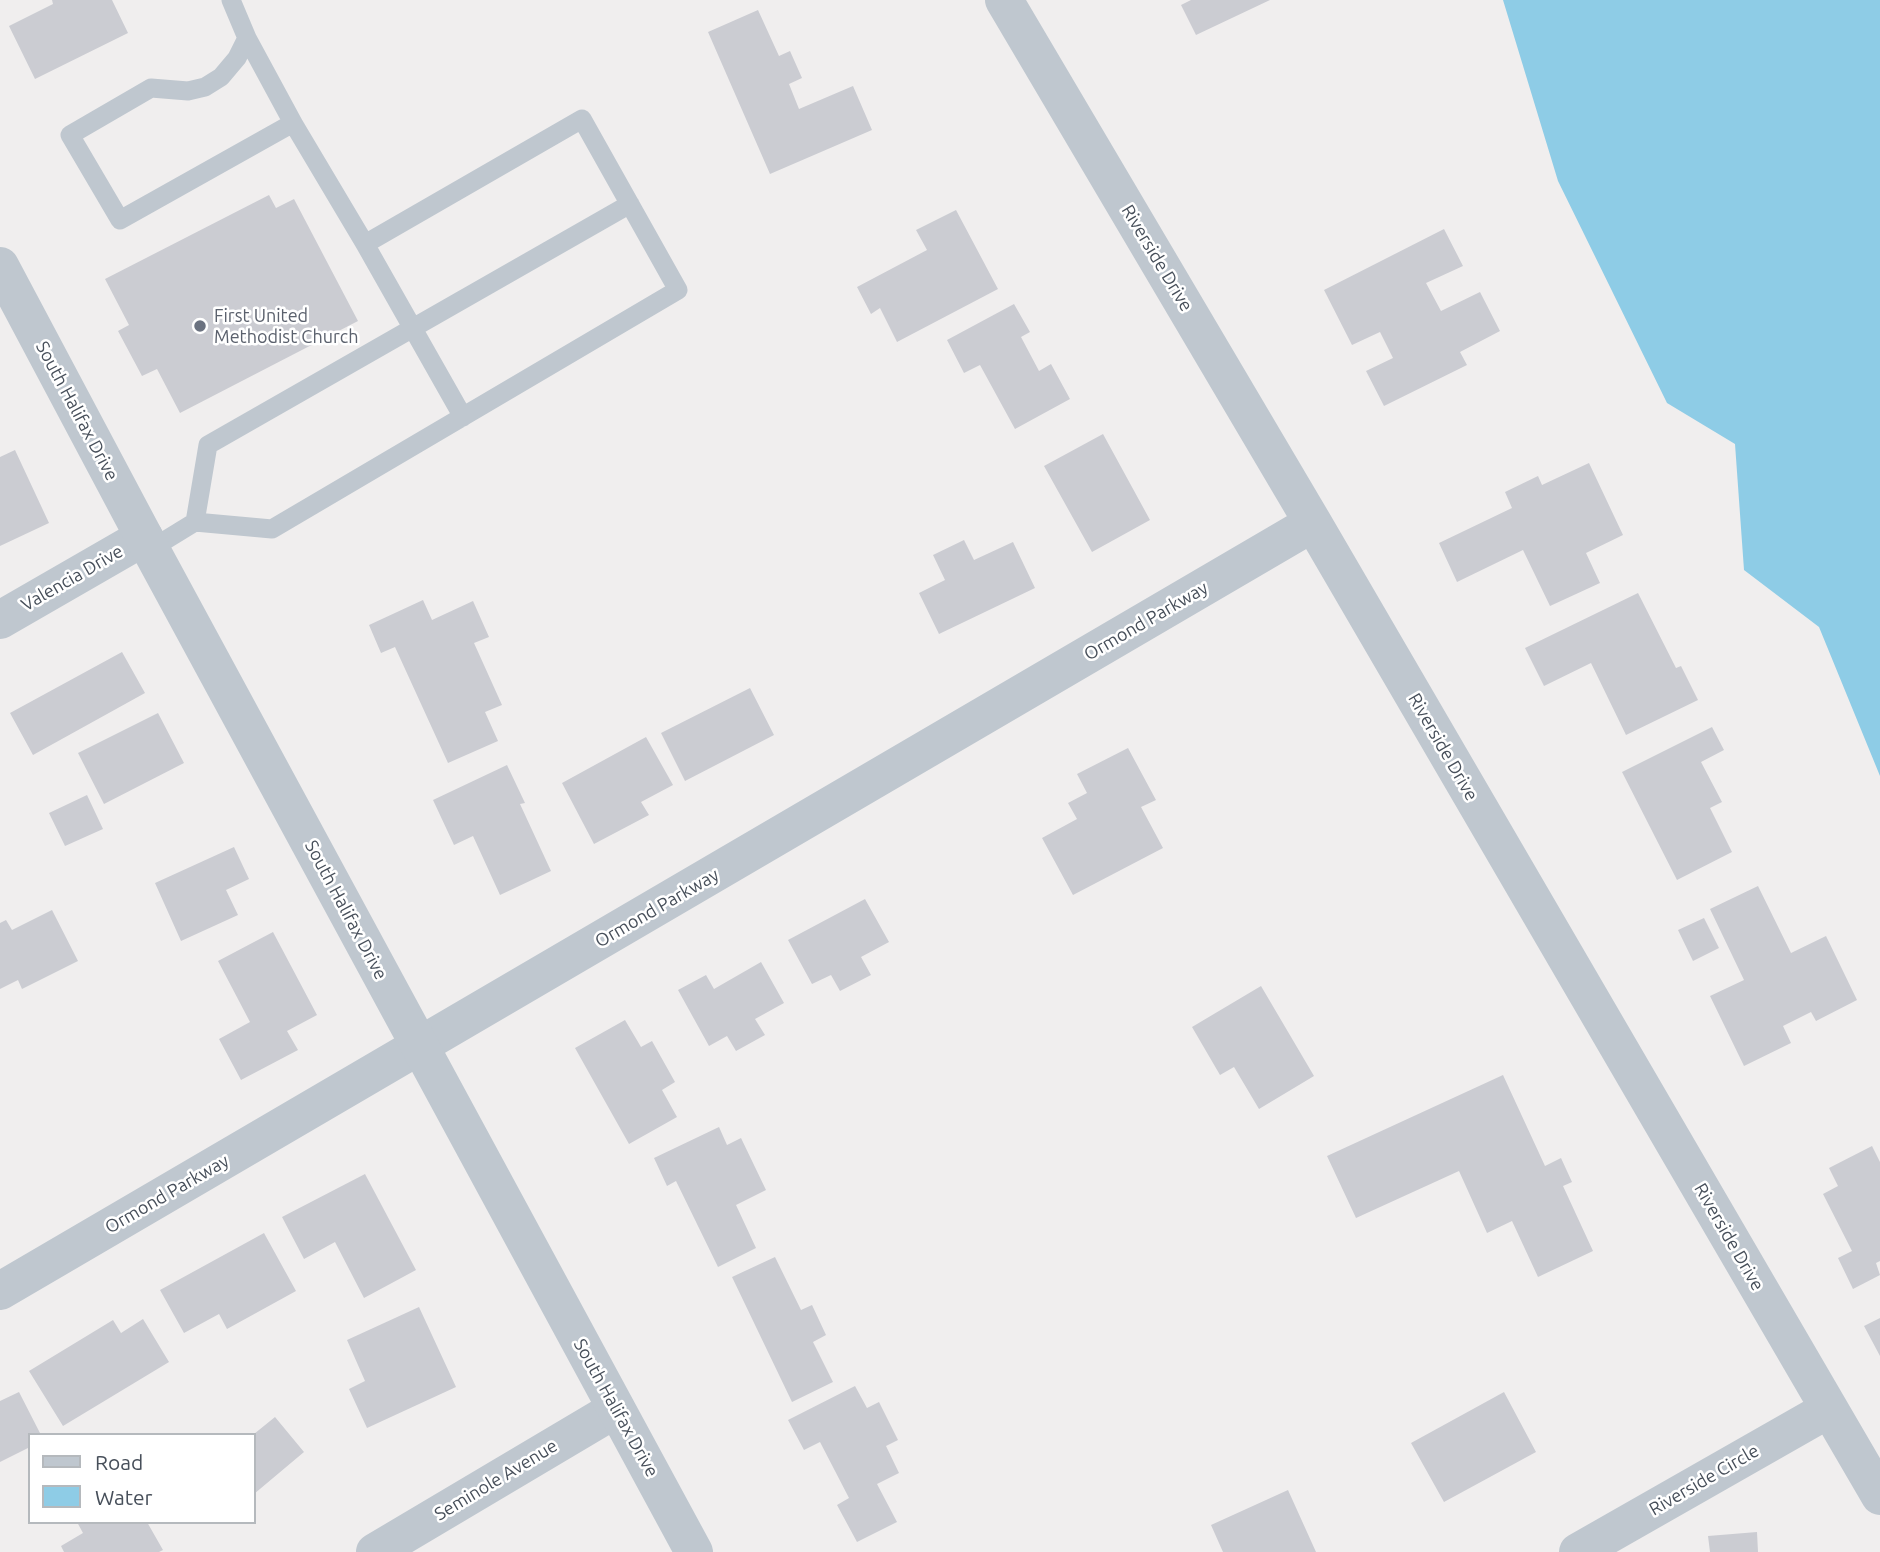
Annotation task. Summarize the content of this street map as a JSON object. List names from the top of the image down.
{
  "streets": {
    "street": [
      "Riverside Drive",
      "South Halifax Drive",
      "Valencia Drive",
      "Ormond Parkway",
      "Seminole Avenue",
      "Riverside Circle"
    ]
  },
  "crossings": [
    ["Riverside Drive", "Ormond Parkway"],
    ["Riverside Drive", "Riverside Circle"],
    ["South Halifax Drive", "Valencia Drive"],
    ["South Halifax Drive", "Ormond Parkway"],
    ["South Halifax Drive", "Seminole Avenue"]
  ],
  "places": ["First United Methodist Church"],
  "legend": ["Road", "Water"]
}
